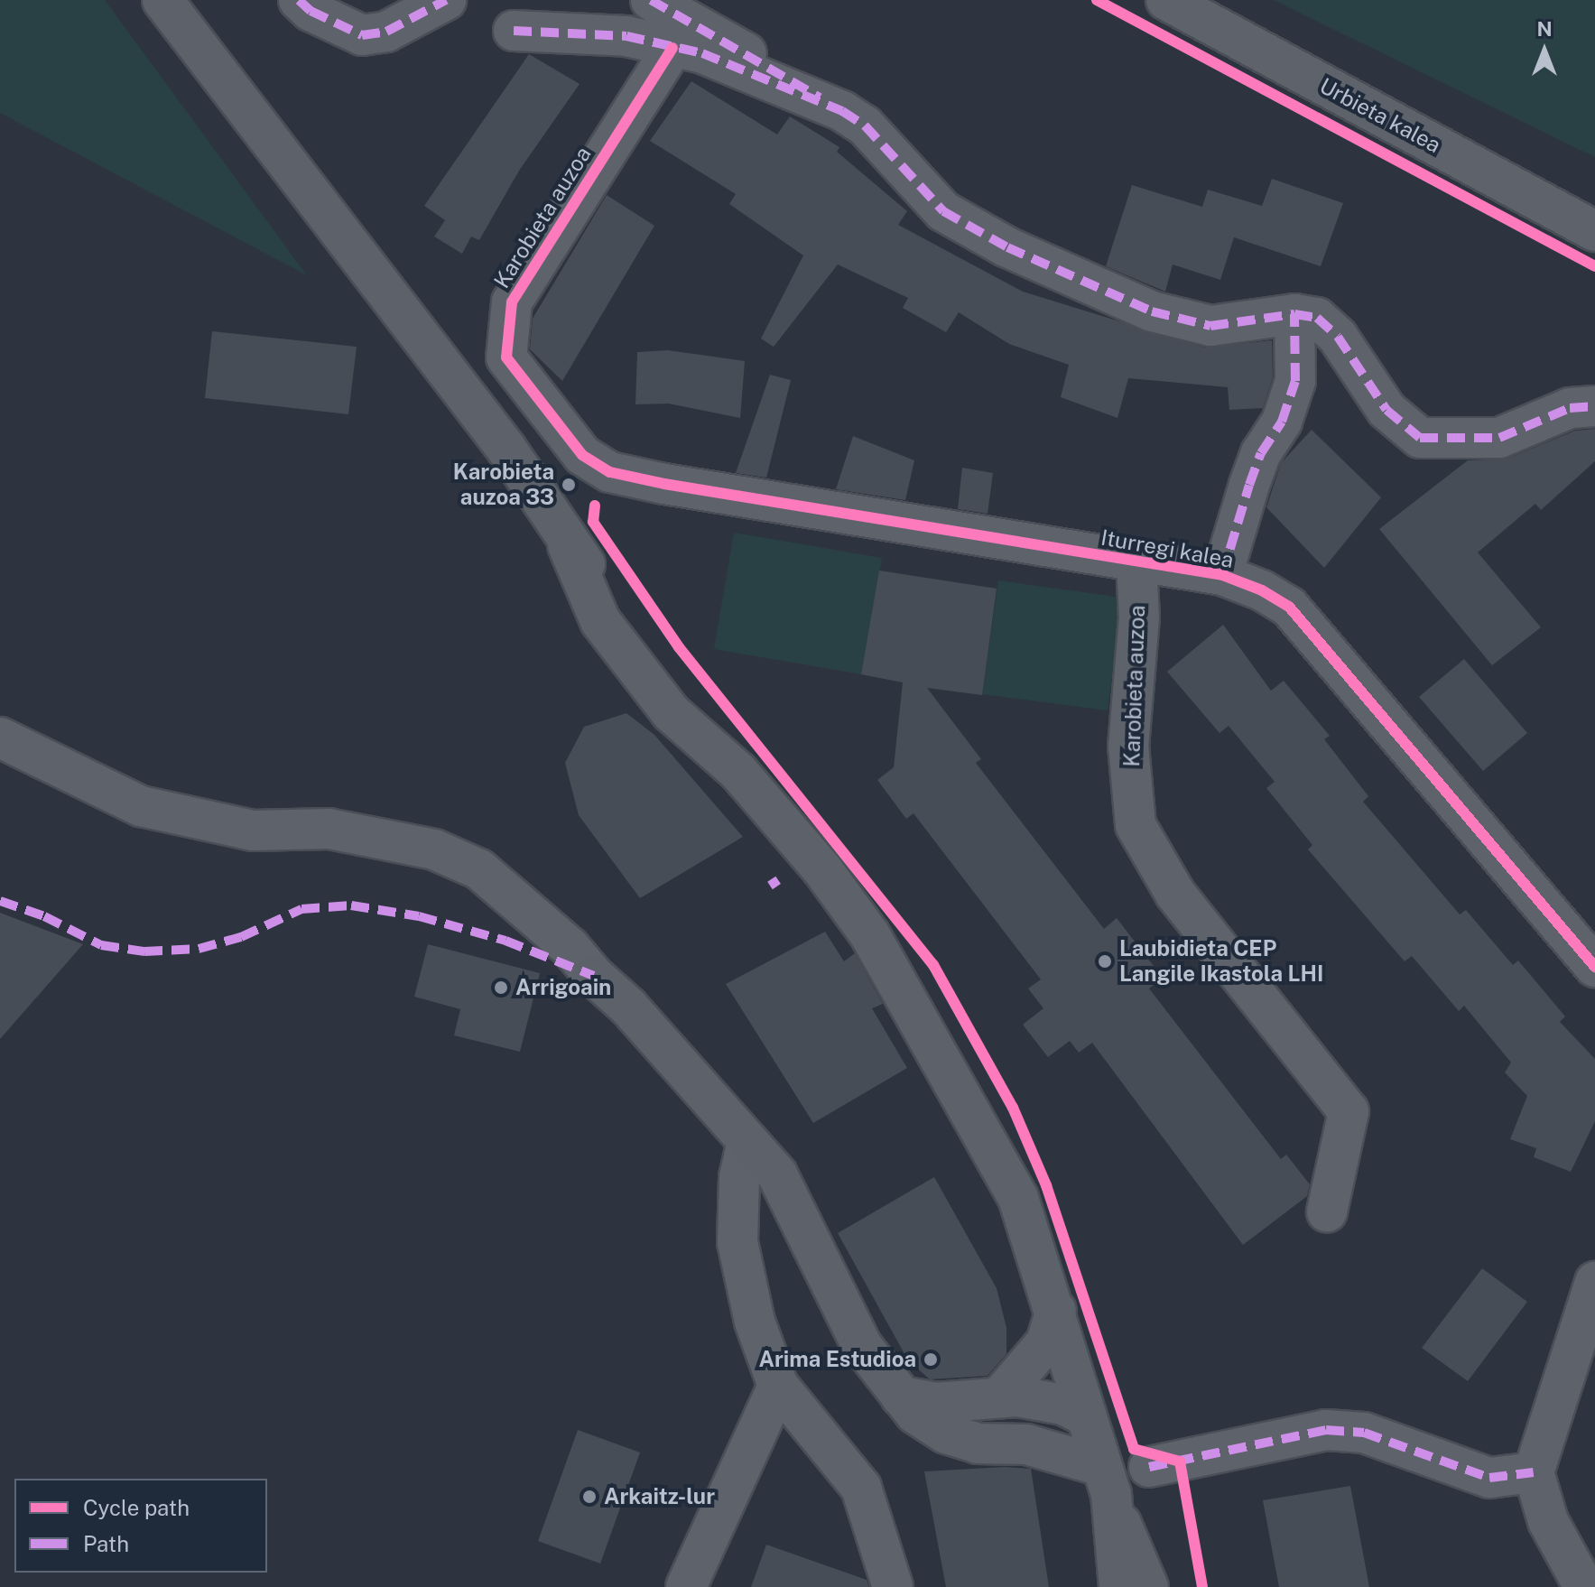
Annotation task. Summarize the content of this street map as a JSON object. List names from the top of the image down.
{
  "streets": {
    "street": ["Urbieta kalea", "Karobieta auzoa", "Iturregi kalea"]
  },
  "crossings": [
    ["Karobieta auzoa", "Iturregi kalea"]
  ],
  "places": [
    "Karobieta auzoa 33",
    "Laubidieta CEP Langile Ikastola LHI",
    "Arrigoain",
    "Arima Estudioa",
    "Arkaitz-lur"
  ],
  "legend": ["Cycle path", "Path"],
  "north": "top"
}
